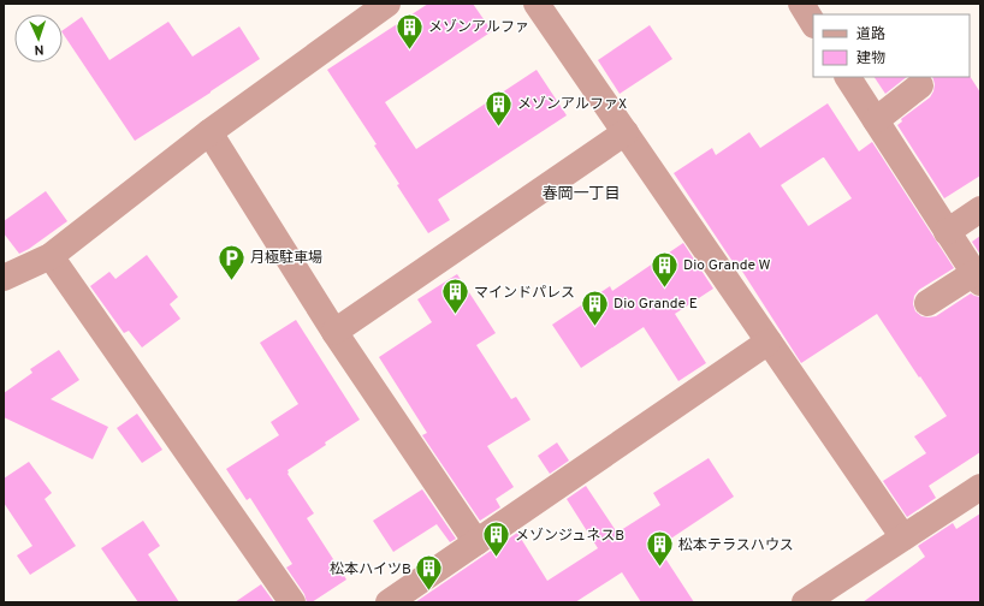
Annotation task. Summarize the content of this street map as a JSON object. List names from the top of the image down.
{
  "districts": ["春岡一丁目"],
  "places": {
    "building": [
      "メゾンアルファ",
      "メゾンアルファX",
      "Dio Grande W",
      "マインドパレス",
      "Dio Grande E",
      "メゾンジュネスB",
      "松本テラスハウス",
      "松本ハイツB"
    ],
    "parking": ["月極駐車場"]
  },
  "legend": ["道路", "建物"],
  "north": "bottom"
}
